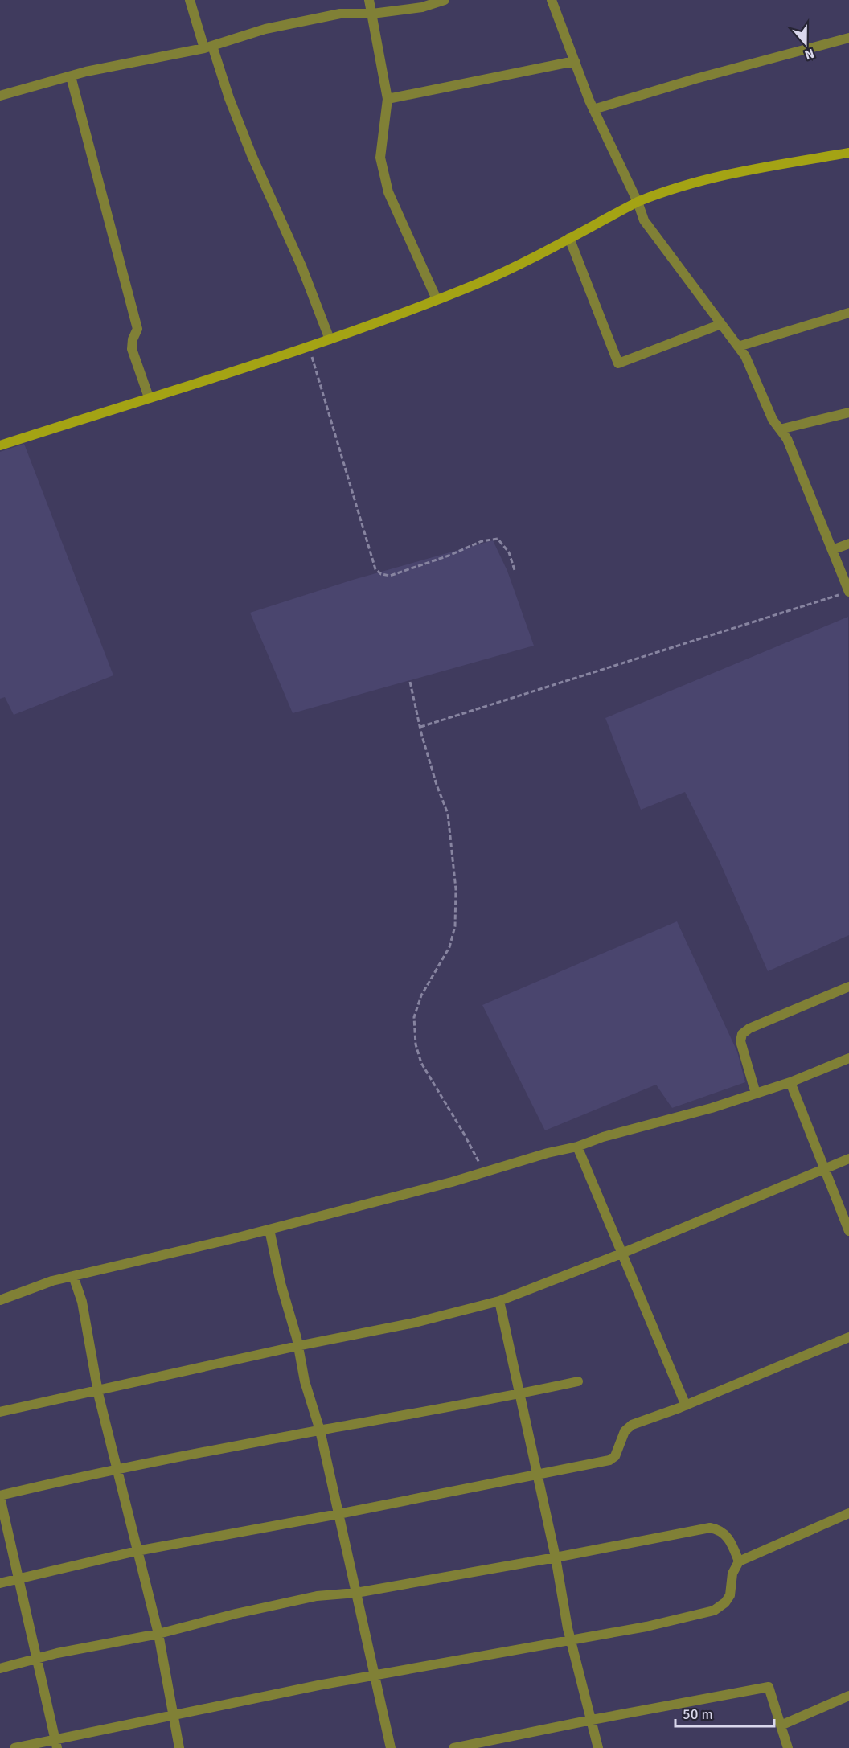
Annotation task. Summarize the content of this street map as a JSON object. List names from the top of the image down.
{
  "scale_bar": "50 m",
  "north": "bottom"
}
